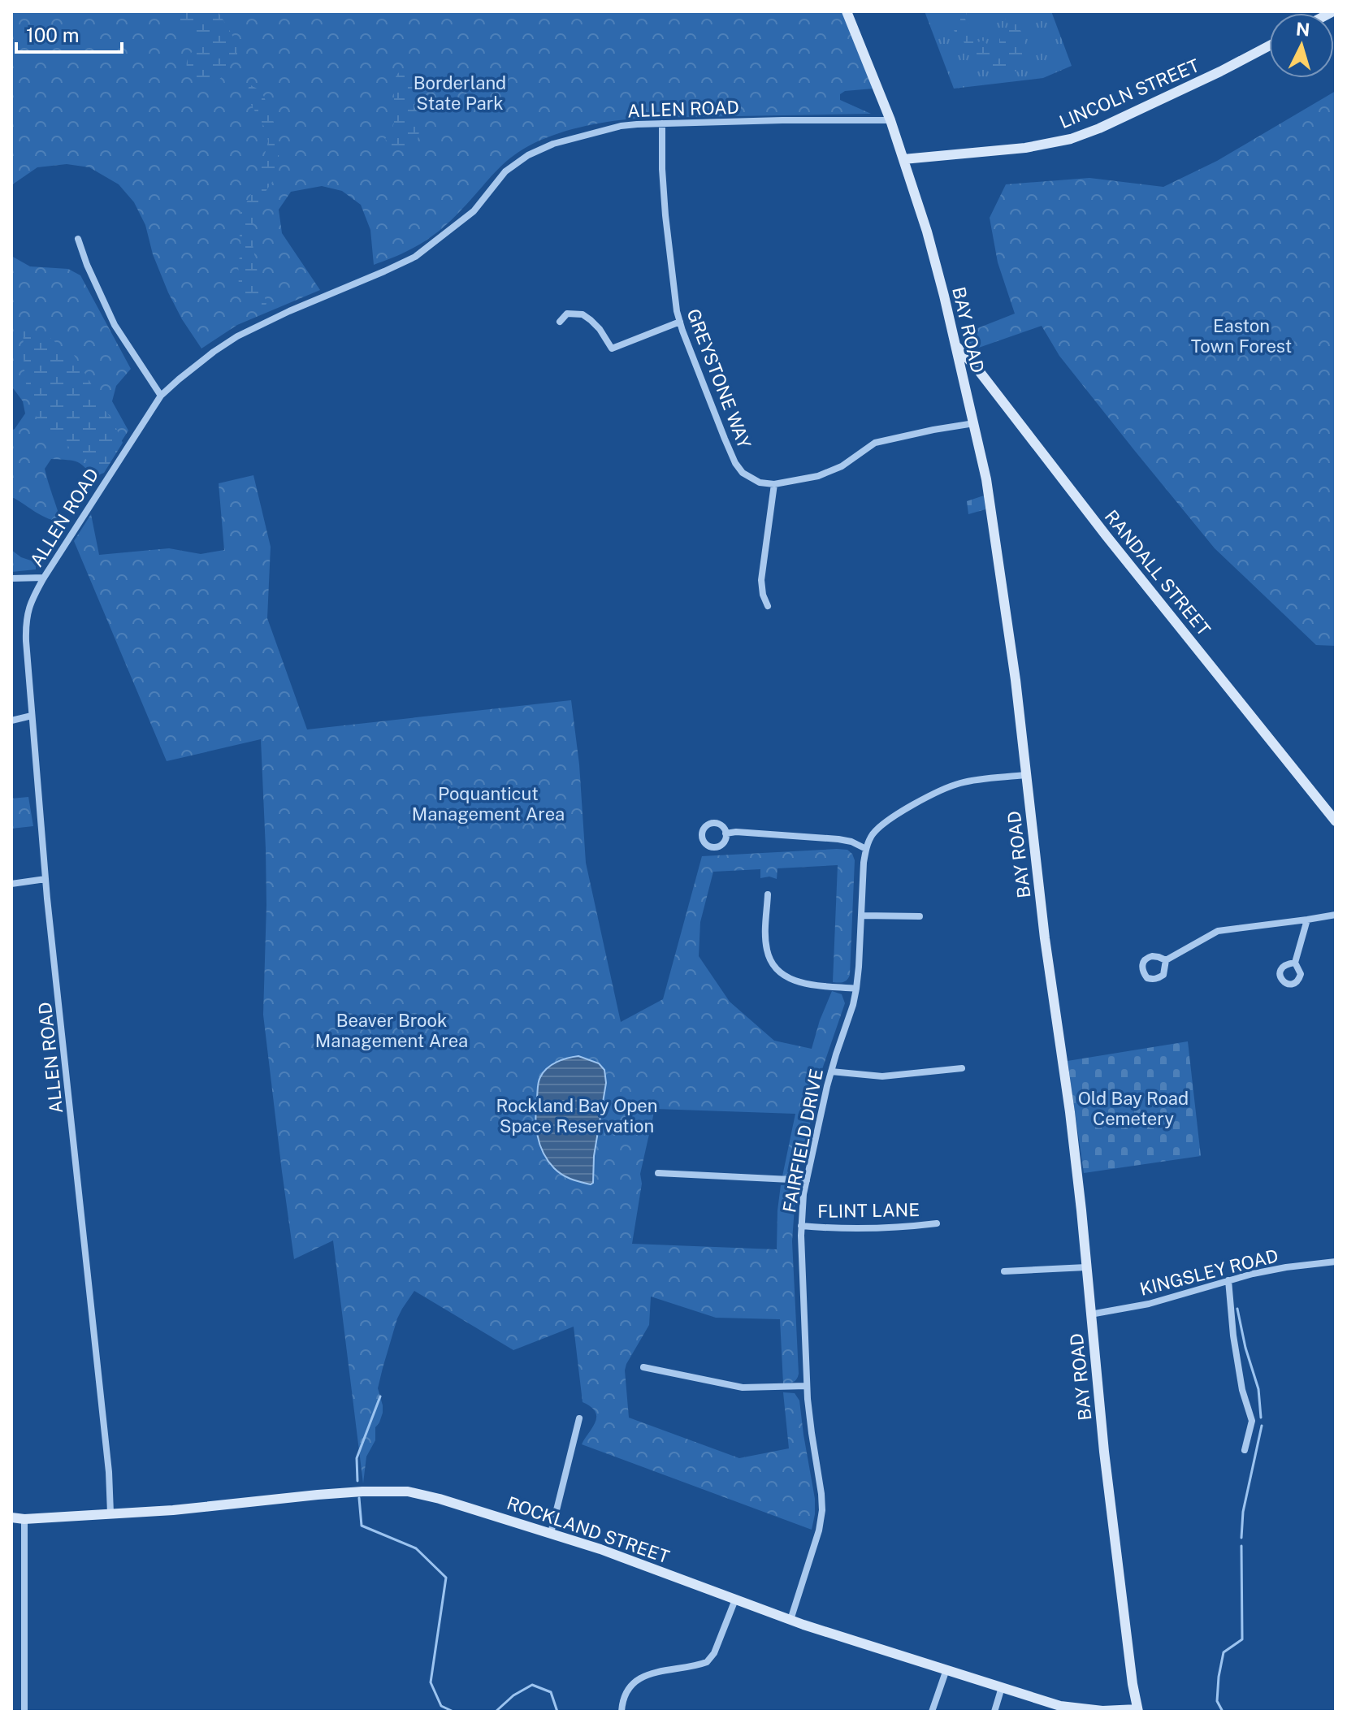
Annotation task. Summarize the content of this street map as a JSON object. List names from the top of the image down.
{
  "streets": {
    "street": [
      "LINCOLN STREET",
      "ALLEN ROAD",
      "BAY ROAD",
      "GREYSTONE WAY",
      "RANDALL STREET",
      "FAIRFIELD DRIVE",
      "FLINT LANE",
      "KINGSLEY ROAD",
      "ROCKLAND STREET"
    ]
  },
  "crossings": [
    ["LINCOLN STREET", "BAY ROAD"],
    ["ALLEN ROAD", "BAY ROAD"],
    ["ALLEN ROAD", "GREYSTONE WAY"],
    ["ALLEN ROAD", "ROCKLAND STREET"],
    ["BAY ROAD", "GREYSTONE WAY"],
    ["BAY ROAD", "RANDALL STREET"],
    ["BAY ROAD", "FAIRFIELD DRIVE"],
    ["BAY ROAD", "KINGSLEY ROAD"],
    ["BAY ROAD", "ROCKLAND STREET"],
    ["FAIRFIELD DRIVE", "FLINT LANE"],
    ["FAIRFIELD DRIVE", "ROCKLAND STREET"]
  ],
  "parks": [
    "Borderland State Park",
    "Easton Town Forest",
    "Poquanticut Management Area",
    "Beaver Brook Management Area",
    "Old Bay Road Cemetery",
    "Rockland Bay Open Space Reservation"
  ],
  "scale_bar": "100 m",
  "north": "top"
}
